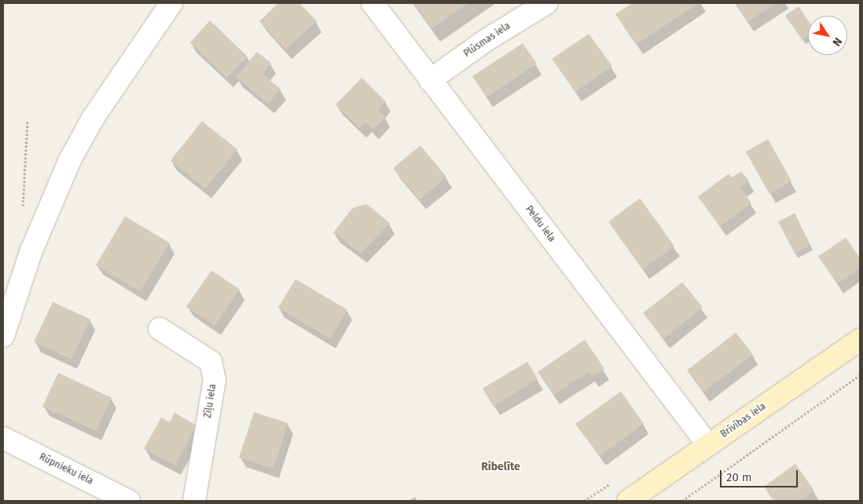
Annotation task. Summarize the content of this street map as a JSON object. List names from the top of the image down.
{
  "streets": {
    "main road": ["Brīvības iela"],
    "street": [
      "Plūsmas iela",
      "Peldu iela",
      "Zīļu iela",
      "Rūpnieku iela"
    ]
  },
  "crossings": [
    ["Plūsmas iela", "Peldu iela"],
    ["Peldu iela", "Brīvības iela"]
  ],
  "districts": ["Ribelīte"],
  "scale_bar": "20 m",
  "north": "bottom right"
}
